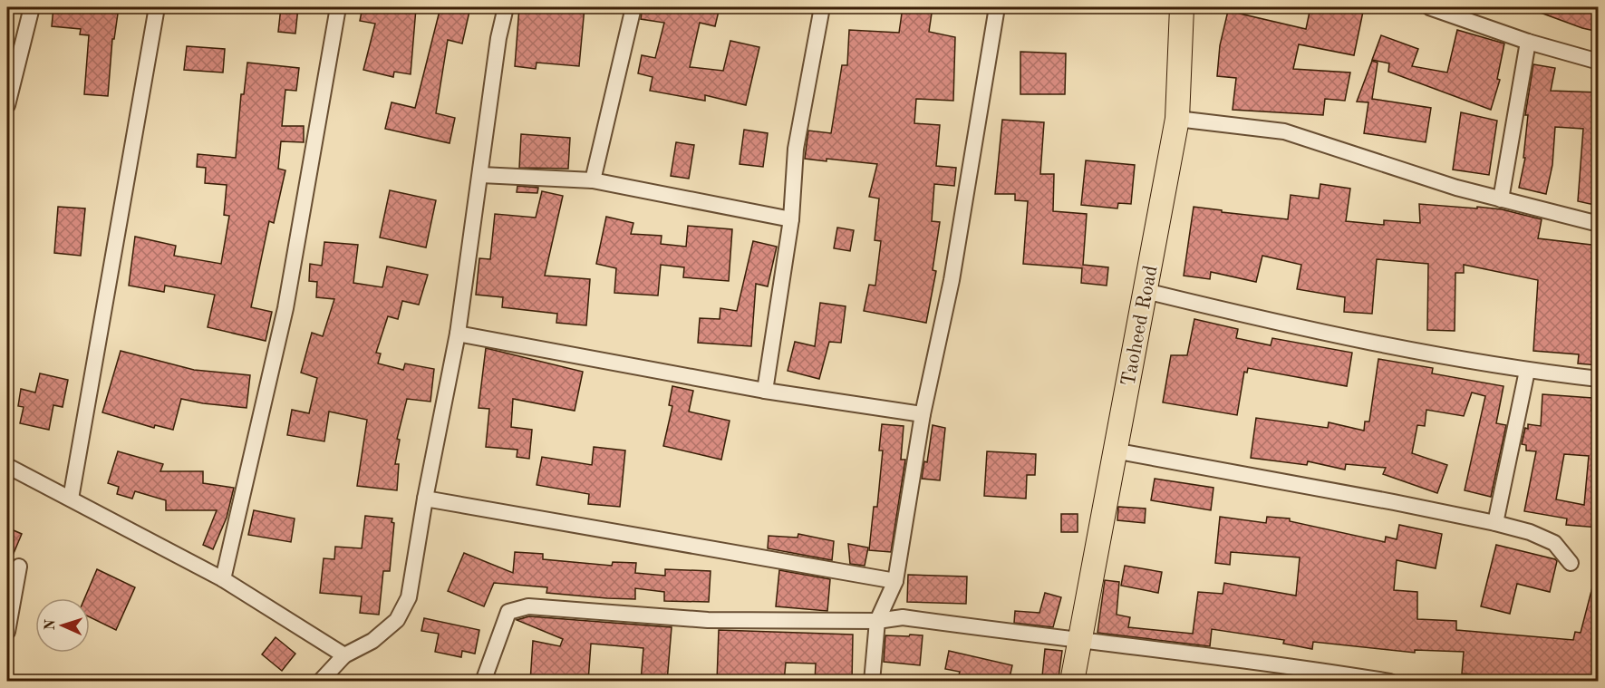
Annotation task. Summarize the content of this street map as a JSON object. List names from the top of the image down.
{
  "streets": {
    "main road": ["Taoheed Road"]
  },
  "north": "left"
}
